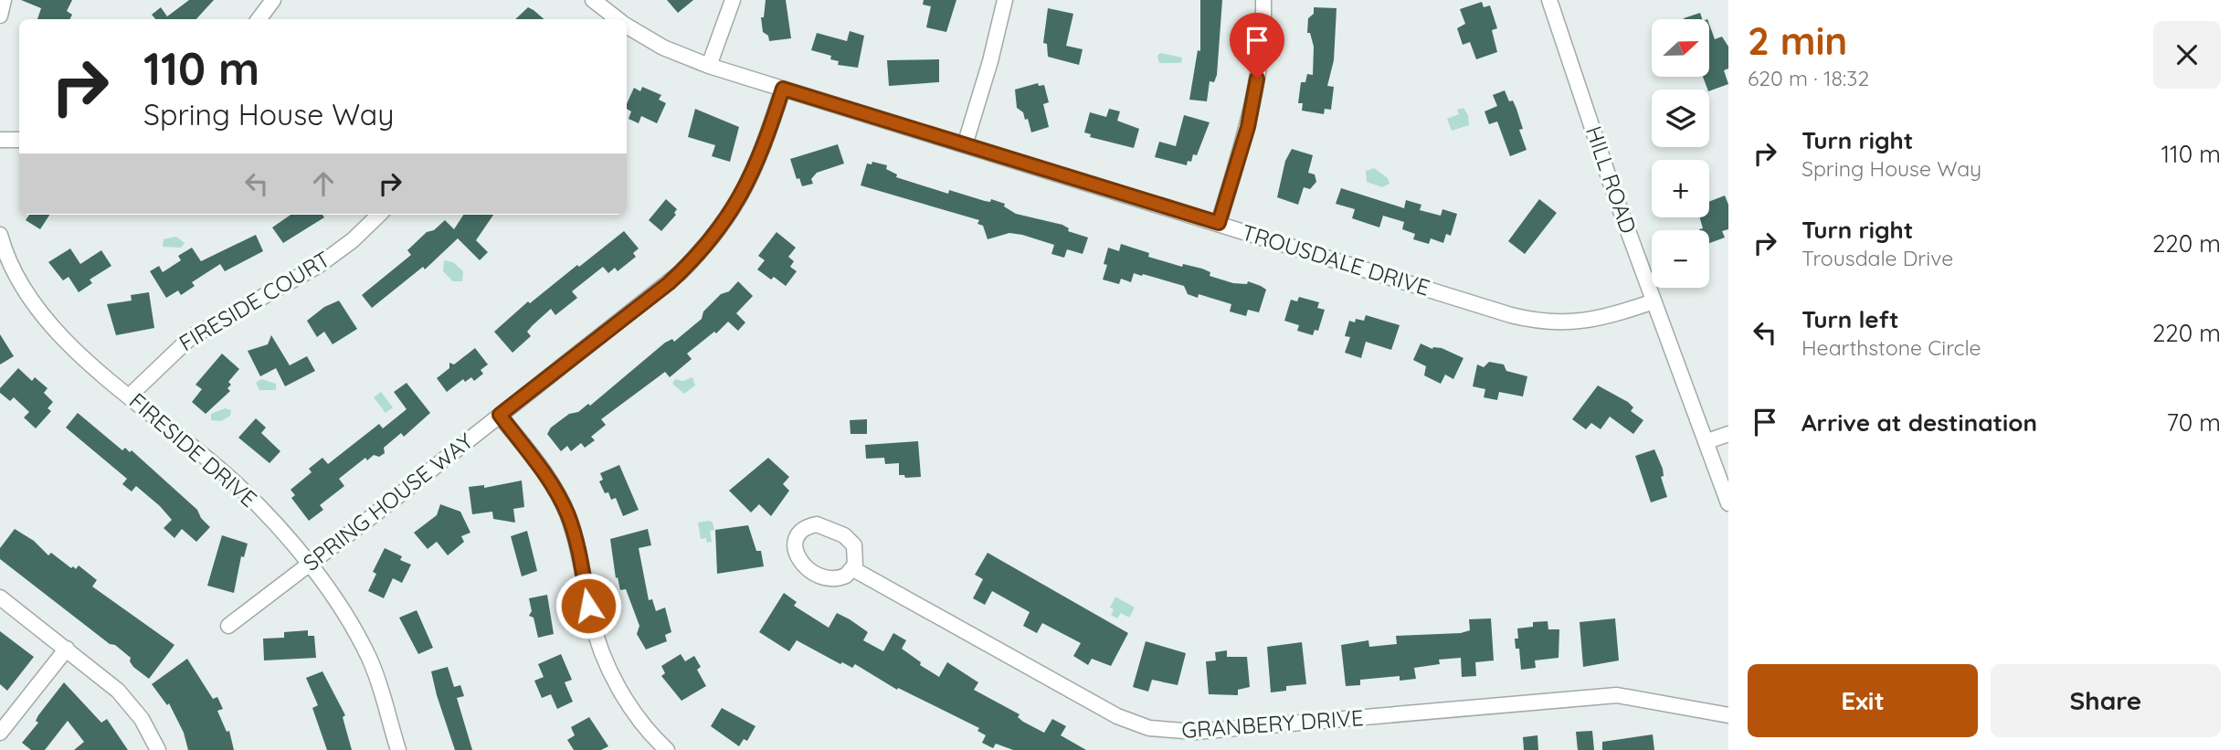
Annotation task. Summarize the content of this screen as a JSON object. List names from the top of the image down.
{
  "streets": {
    "street": [
      "HILL ROAD",
      "TROUSDALE DRIVE",
      "FIRESIDE COURT",
      "FIRESIDE DRIVE",
      "SPRING HOUSE WAY",
      "GRANBERY DRIVE"
    ]
  },
  "crossings": [
    ["HILL ROAD", "TROUSDALE DRIVE"],
    ["TROUSDALE DRIVE", "SPRING HOUSE WAY"],
    ["FIRESIDE COURT", "FIRESIDE DRIVE"],
    ["FIRESIDE DRIVE", "SPRING HOUSE WAY"]
  ],
  "north": "right",
  "page": {
    "heading": ["2 min", "620 m · 18:32"],
    "map_buttons": ["+", "−"],
    "turn": ["110 m", "Spring House Way"],
    "list": [
      {
        "name": "Turn right",
        "note": "Spring House Way",
        "value": "110 m"
      },
      {
        "name": "Turn right",
        "note": "Trousdale Drive",
        "value": "220 m"
      },
      {
        "name": "Turn left",
        "note": "Hearthstone Circle",
        "value": "220 m"
      },
      {
        "name": "Arrive at destination",
        "value": "70 m"
      }
    ],
    "buttons": ["Exit", "Share"]
  }
}
